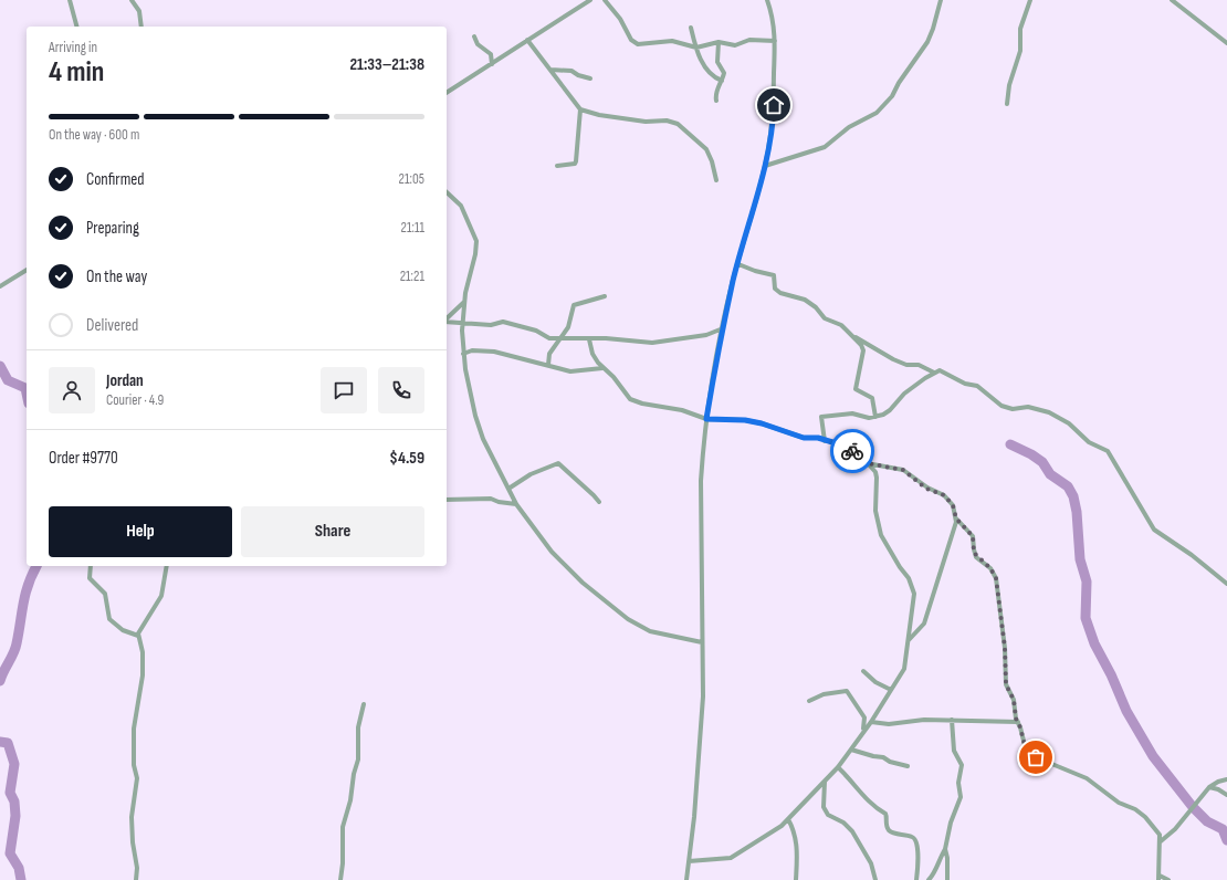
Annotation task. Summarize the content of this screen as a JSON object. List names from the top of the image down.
{
  "page": {
    "heading": ["4 min", "Arriving in", "21:33–21:38"],
    "panel": [
      "Jordan",
      "Courier · 4.9",
      "Order #9770",
      "$4.59"
    ],
    "bar": "On the way · 600 m",
    "list": [
      ["Confirmed", "21:05"],
      ["Preparing", "21:11"],
      ["On the way", "21:21"],
      "Delivered"
    ],
    "buttons": ["Help", "Share"]
  }
}
